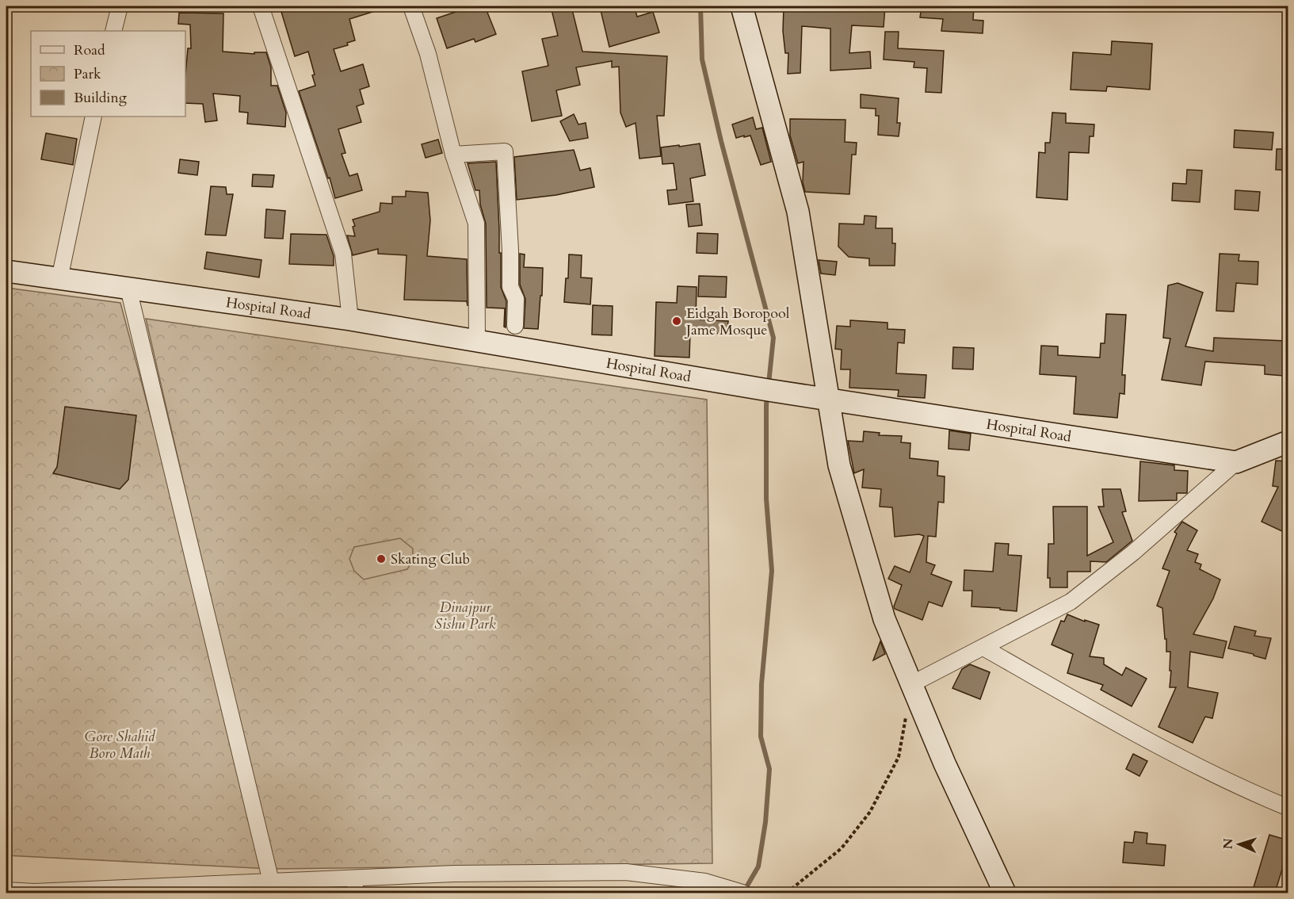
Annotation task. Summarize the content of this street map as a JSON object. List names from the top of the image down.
{
  "streets": {
    "main road": ["Hospital Road"]
  },
  "parks": ["Dinajpur Sishu Park", "Gore Shahid Boro Math"],
  "places": ["Eidgah Boropool Jame Mosque", "Skating Club"],
  "legend": ["Road", "Park", "Building"],
  "north": "left"
}
